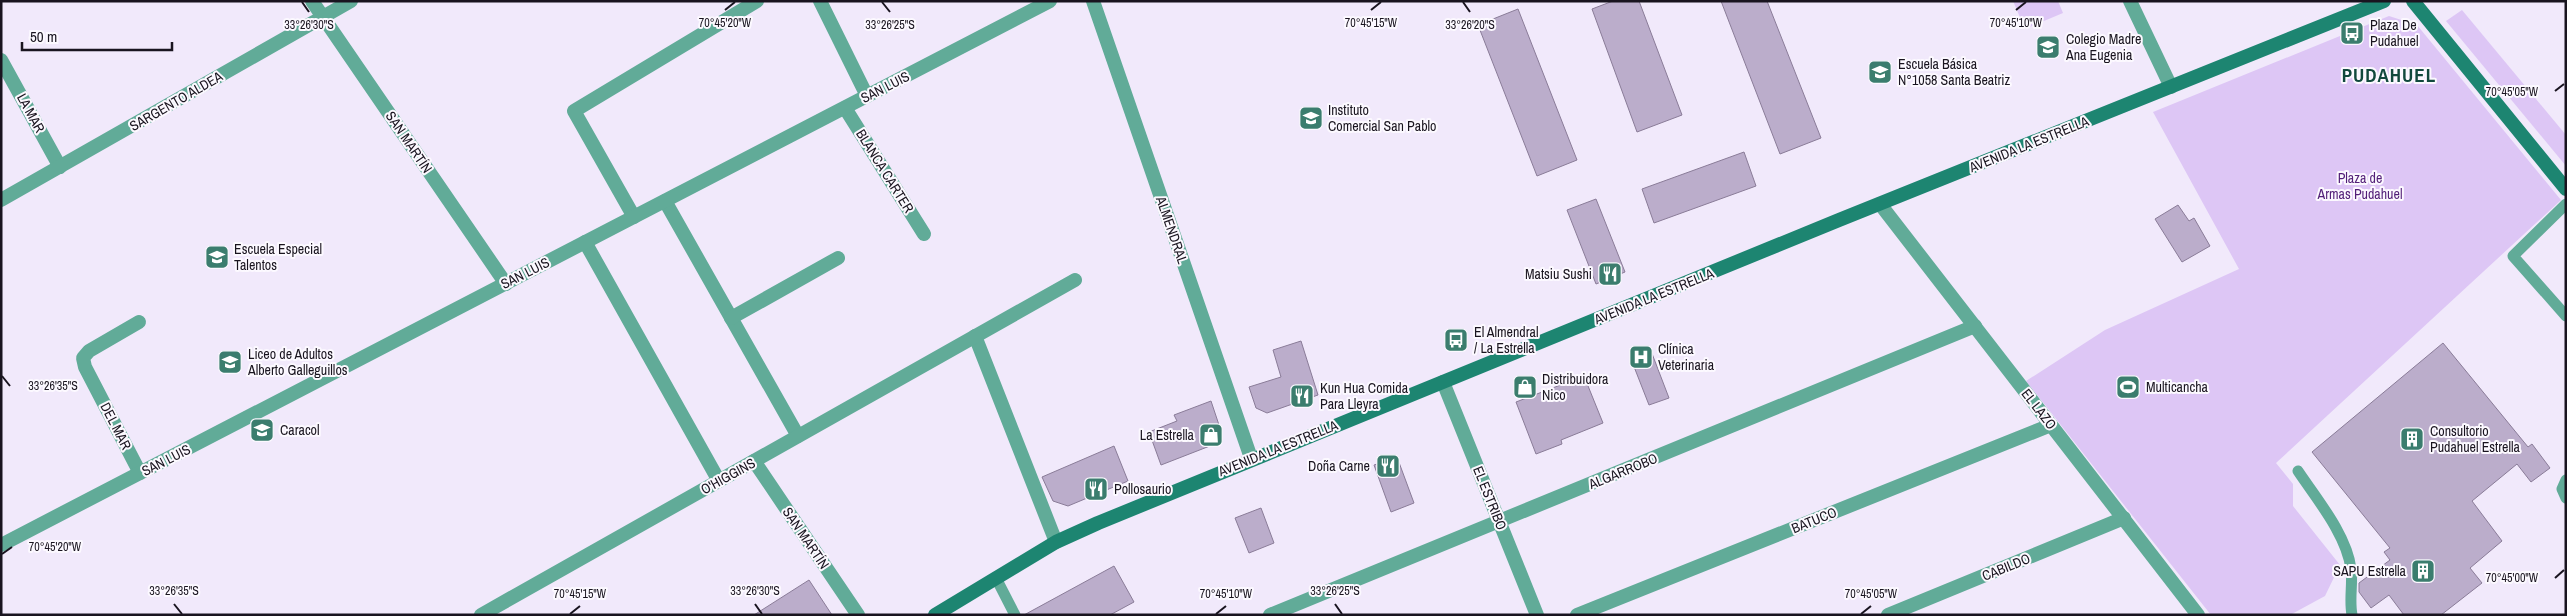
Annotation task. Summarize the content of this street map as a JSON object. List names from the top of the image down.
{
  "streets": {
    "main road": ["AVENIDA LA ESTRELLA"],
    "street": [
      "SAN LUIS",
      "SARGENTO ALDEA",
      "LA MAR",
      "SAN MARTÍN",
      "BLANCA CARTER",
      "ALMENDRAL",
      "EL LAZO",
      "DEL MAR",
      "ALGARROBO",
      "O'HIGGINS",
      "EL ESTRIBO",
      "BATUCO",
      "CABILDO"
    ]
  },
  "crossings": [
    ["SAN LUIS", "SAN MARTÍN"],
    ["SAN LUIS", "BLANCA CARTER"],
    ["SAN LUIS", "DEL MAR"],
    ["SARGENTO ALDEA", "LA MAR"],
    ["SARGENTO ALDEA", "SAN MARTÍN"],
    ["SAN MARTÍN", "O'HIGGINS"],
    ["AVENIDA LA ESTRELLA", "ALMENDRAL"],
    ["AVENIDA LA ESTRELLA", "EL LAZO"],
    ["AVENIDA LA ESTRELLA", "EL ESTRIBO"],
    ["EL LAZO", "ALGARROBO"],
    ["EL LAZO", "BATUCO"],
    ["EL LAZO", "CABILDO"],
    ["ALGARROBO", "EL ESTRIBO"]
  ],
  "districts": ["PUDAHUEL"],
  "parks": ["Plaza de Armas Pudahuel"],
  "places": {
    "bus stop": ["Plaza De Pudahuel", "El Almendral / La Estrella"],
    "school or university": [
      "Colegio Madre Ana Eugenia",
      "Escuela Básica N°1058 Santa Beatriz",
      "Instituto Comercial San Pablo",
      "Escuela Especial Talentos",
      "Liceo de Adultos Alberto Galleguillos",
      "Caracol"
    ],
    "restaurant": [
      "Matsiu Sushi",
      "Kun Hua Comida Para Lleyra",
      "Doña Carne",
      "Pollosaurio"
    ],
    "hospital": ["Clínica Veterinaria"],
    "shop": ["Distribuidora Nico", "La Estrella"],
    "sports": ["Multicancha"],
    "building": ["Consultorio Pudahuel Estrella", "SAPU Estrella"]
  },
  "scale_bar": "50 m",
  "coordinates": [
    "70°45'20\"W",
    "70°45'10\"W",
    "70°45'15\"W",
    "33°26'30\"S",
    "33°26'25\"S",
    "33°26'20\"S",
    "70°45'05\"W",
    "33°26'35\"S",
    "70°45'00\"W"
  ]
}
